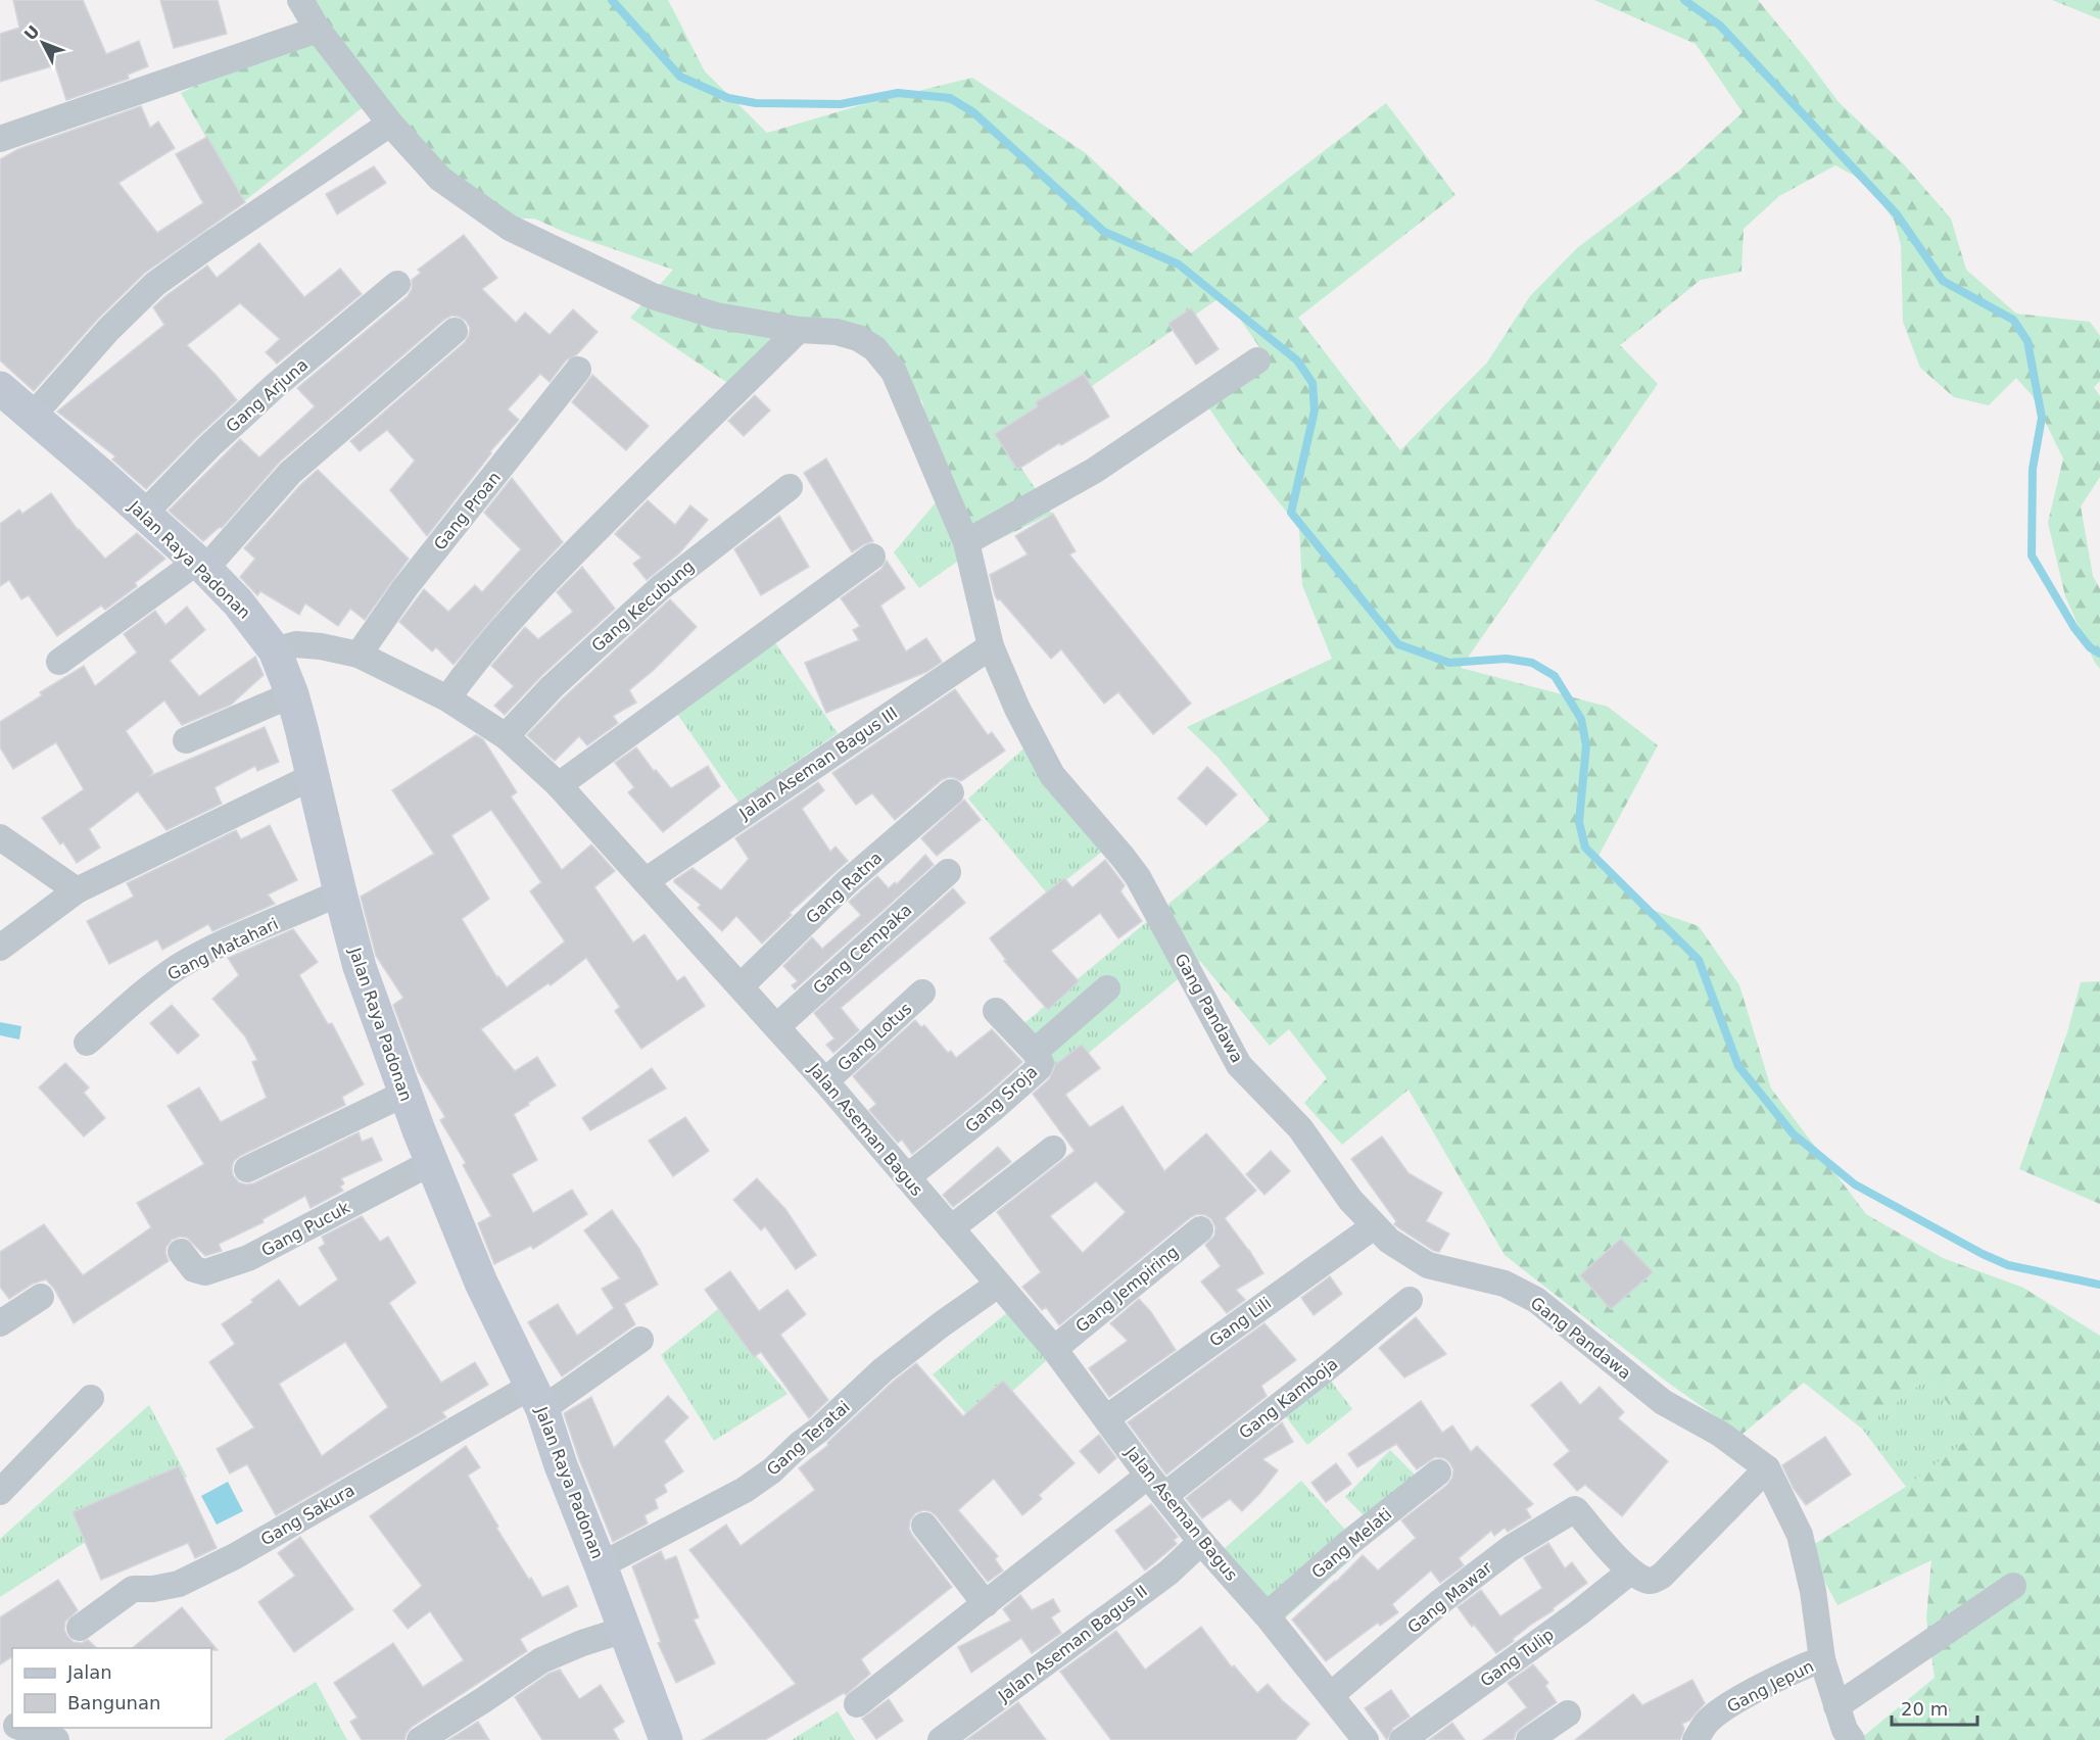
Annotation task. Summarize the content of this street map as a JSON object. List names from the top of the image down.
{
  "streets": {
    "main road": ["Jalan Raya Padonan"],
    "street": [
      "Gang Arjuna",
      "Gang Proan",
      "Gang Kecubung",
      "Jalan Aseman Bagus III",
      "Gang Ratna",
      "Gang Matahari",
      "Gang Cempaka",
      "Gang Pandawa",
      "Gang Lotus",
      "Gang Sroja",
      "Jalan Aseman Bagus",
      "Gang Pucuk",
      "Gang Jempiring",
      "Gang Lili",
      "Gang Kamboja",
      "Gang Teratai",
      "Gang Sakura",
      "Gang Melati",
      "Gang Mawar",
      "Jalan Aseman Bagus II",
      "Gang Tulip",
      "Gang Jepun"
    ]
  },
  "crossings": [
    ["Gang Arjuna", "Jalan Raya Padonan"],
    ["Gang Proan", "Jalan Aseman Bagus"],
    ["Jalan Raya Padonan", "Gang Matahari"],
    ["Jalan Raya Padonan", "Jalan Aseman Bagus"],
    ["Jalan Raya Padonan", "Gang Pucuk"],
    ["Jalan Raya Padonan", "Gang Teratai"],
    ["Jalan Raya Padonan", "Gang Sakura"],
    ["Gang Kecubung", "Jalan Aseman Bagus"],
    ["Jalan Aseman Bagus III", "Gang Pandawa"],
    ["Jalan Aseman Bagus III", "Jalan Aseman Bagus"],
    ["Gang Ratna", "Jalan Aseman Bagus"],
    ["Gang Cempaka", "Jalan Aseman Bagus"],
    ["Gang Pandawa", "Gang Lili"],
    ["Gang Pandawa", "Gang Jepun"],
    ["Gang Lotus", "Jalan Aseman Bagus"],
    ["Gang Sroja", "Jalan Aseman Bagus"],
    ["Jalan Aseman Bagus", "Gang Jempiring"],
    ["Jalan Aseman Bagus", "Gang Lili"],
    ["Jalan Aseman Bagus", "Gang Kamboja"],
    ["Jalan Aseman Bagus", "Gang Teratai"],
    ["Jalan Aseman Bagus", "Gang Melati"],
    ["Jalan Aseman Bagus", "Gang Mawar"],
    ["Jalan Aseman Bagus", "Jalan Aseman Bagus II"],
    ["Gang Mawar", "Gang Tulip"]
  ],
  "legend": ["Jalan", "Bangunan"],
  "scale_bar": "20 m",
  "north": "top left"
}
